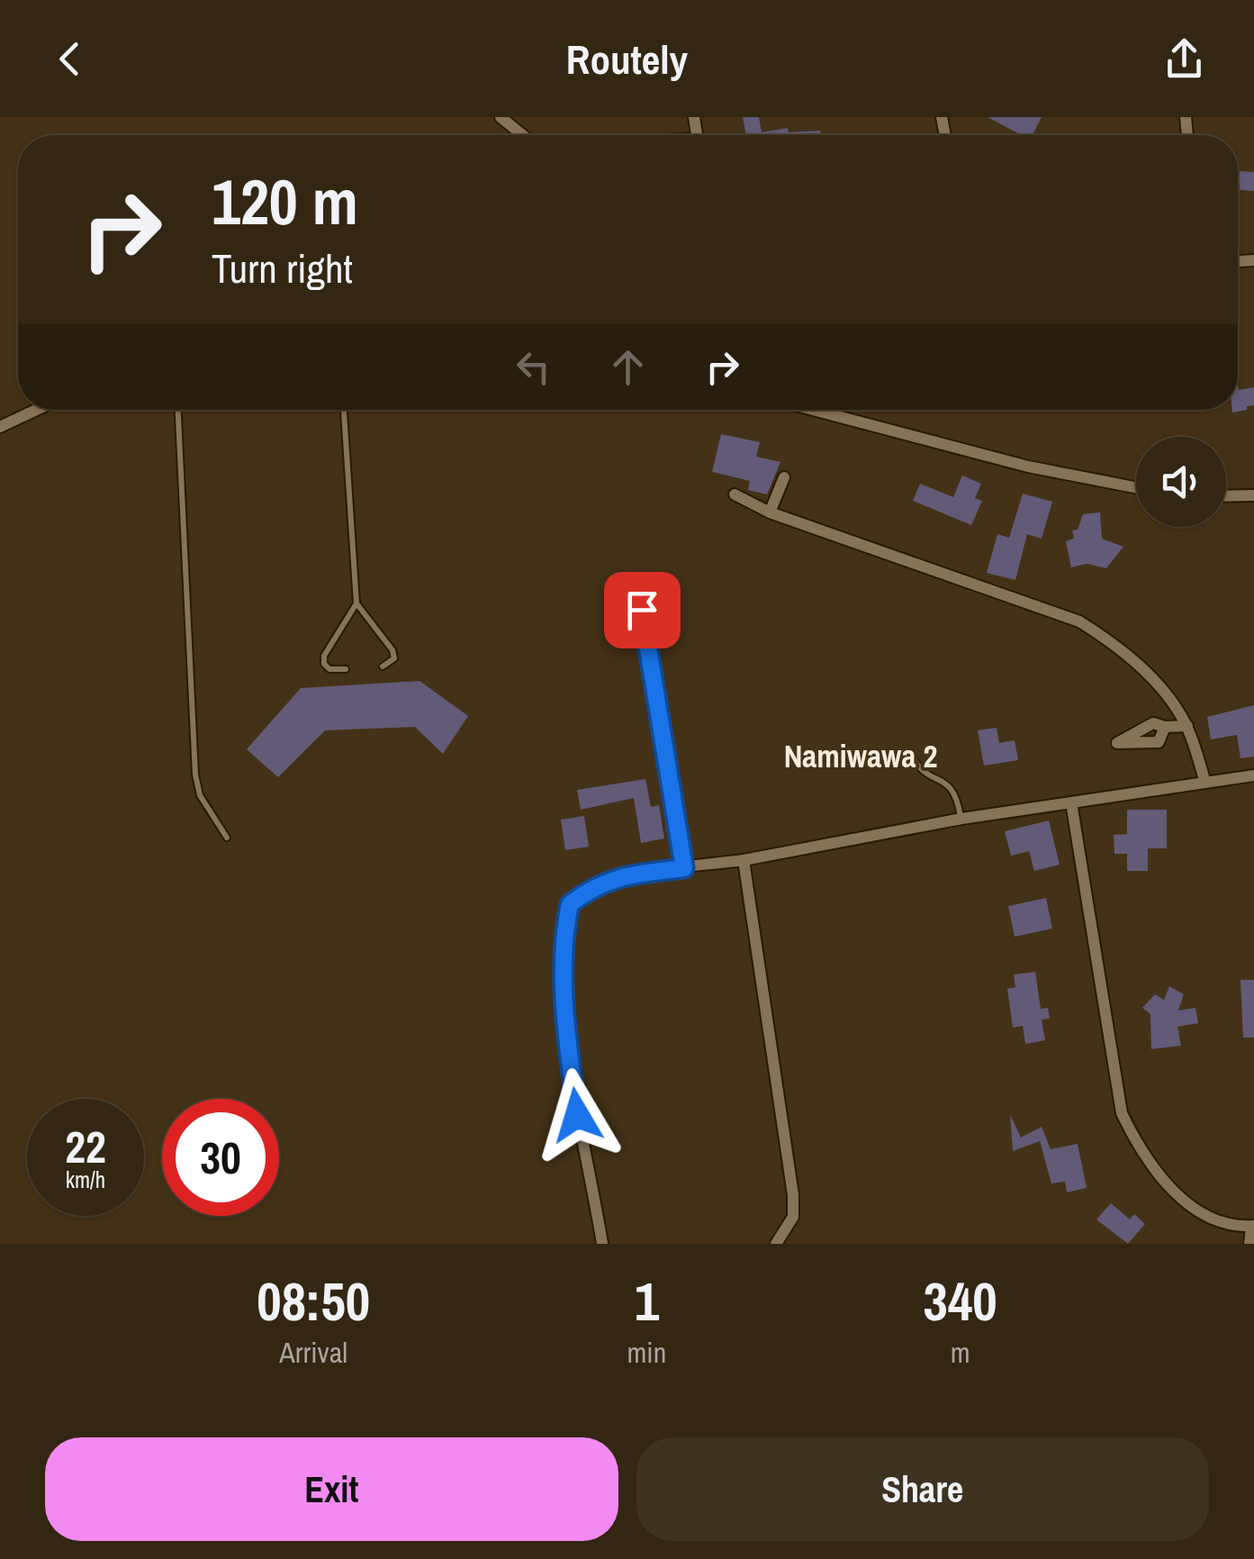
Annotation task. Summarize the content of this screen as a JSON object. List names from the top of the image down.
{
  "districts": ["Namiwawa 2"],
  "page": {
    "header": "Routely",
    "turn": ["120 m", "Turn right"],
    "speed": "22 km/h",
    "limit": "30",
    "eta": [
      "08:50",
      "Arrival",
      "1",
      "min",
      "340",
      "m"
    ],
    "buttons": ["Exit", "Share"]
  }
}
